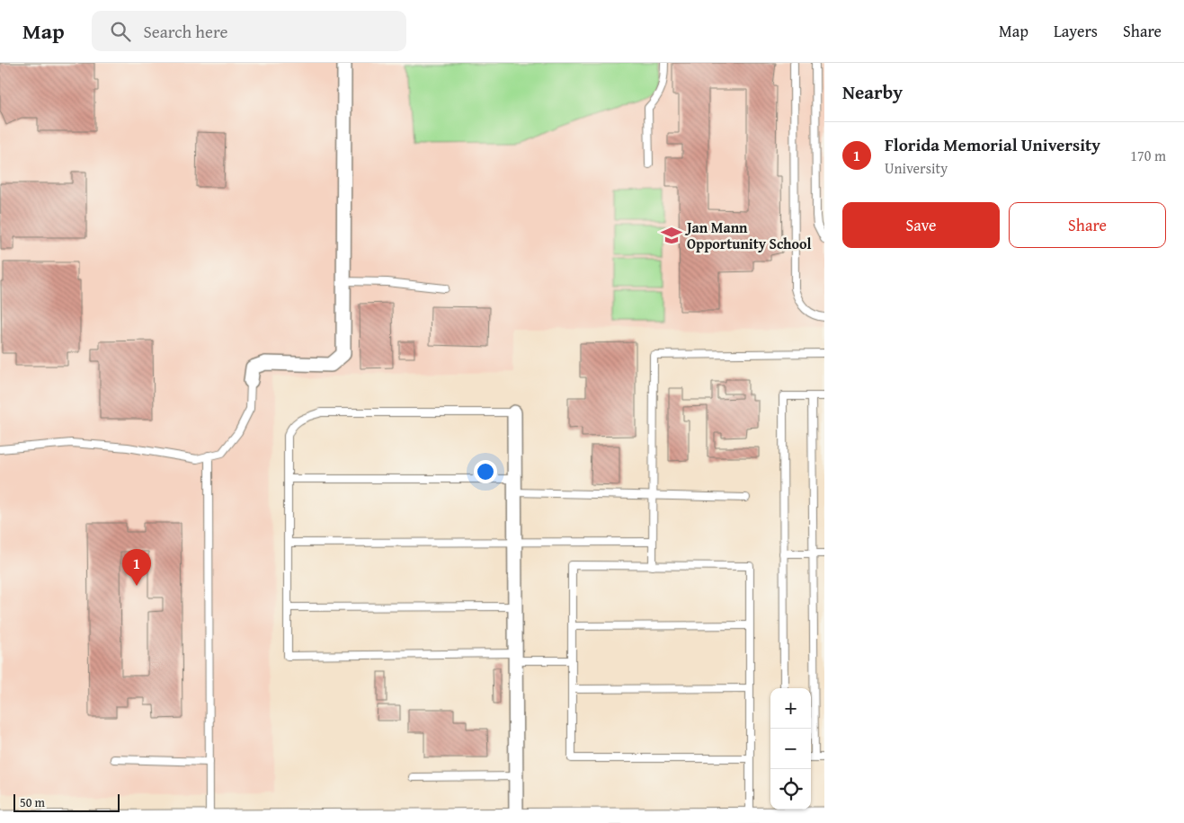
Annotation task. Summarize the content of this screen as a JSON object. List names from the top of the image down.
{
  "places": {
    "school or university": ["Jan Mann Opportunity School"]
  },
  "scale_bar": "50 m",
  "page": {
    "header": "Map",
    "search": "Search here",
    "nav": ["Map", "Layers", "Share"],
    "heading": "Nearby",
    "list": [
      {
        "mark": "1",
        "name": "Florida Memorial University",
        "note": "University",
        "value": "170 m"
      }
    ],
    "buttons": ["Save", "Share"],
    "pins": "1",
    "map_buttons": ["+", "−"],
    "scale": "50 m"
  }
}
